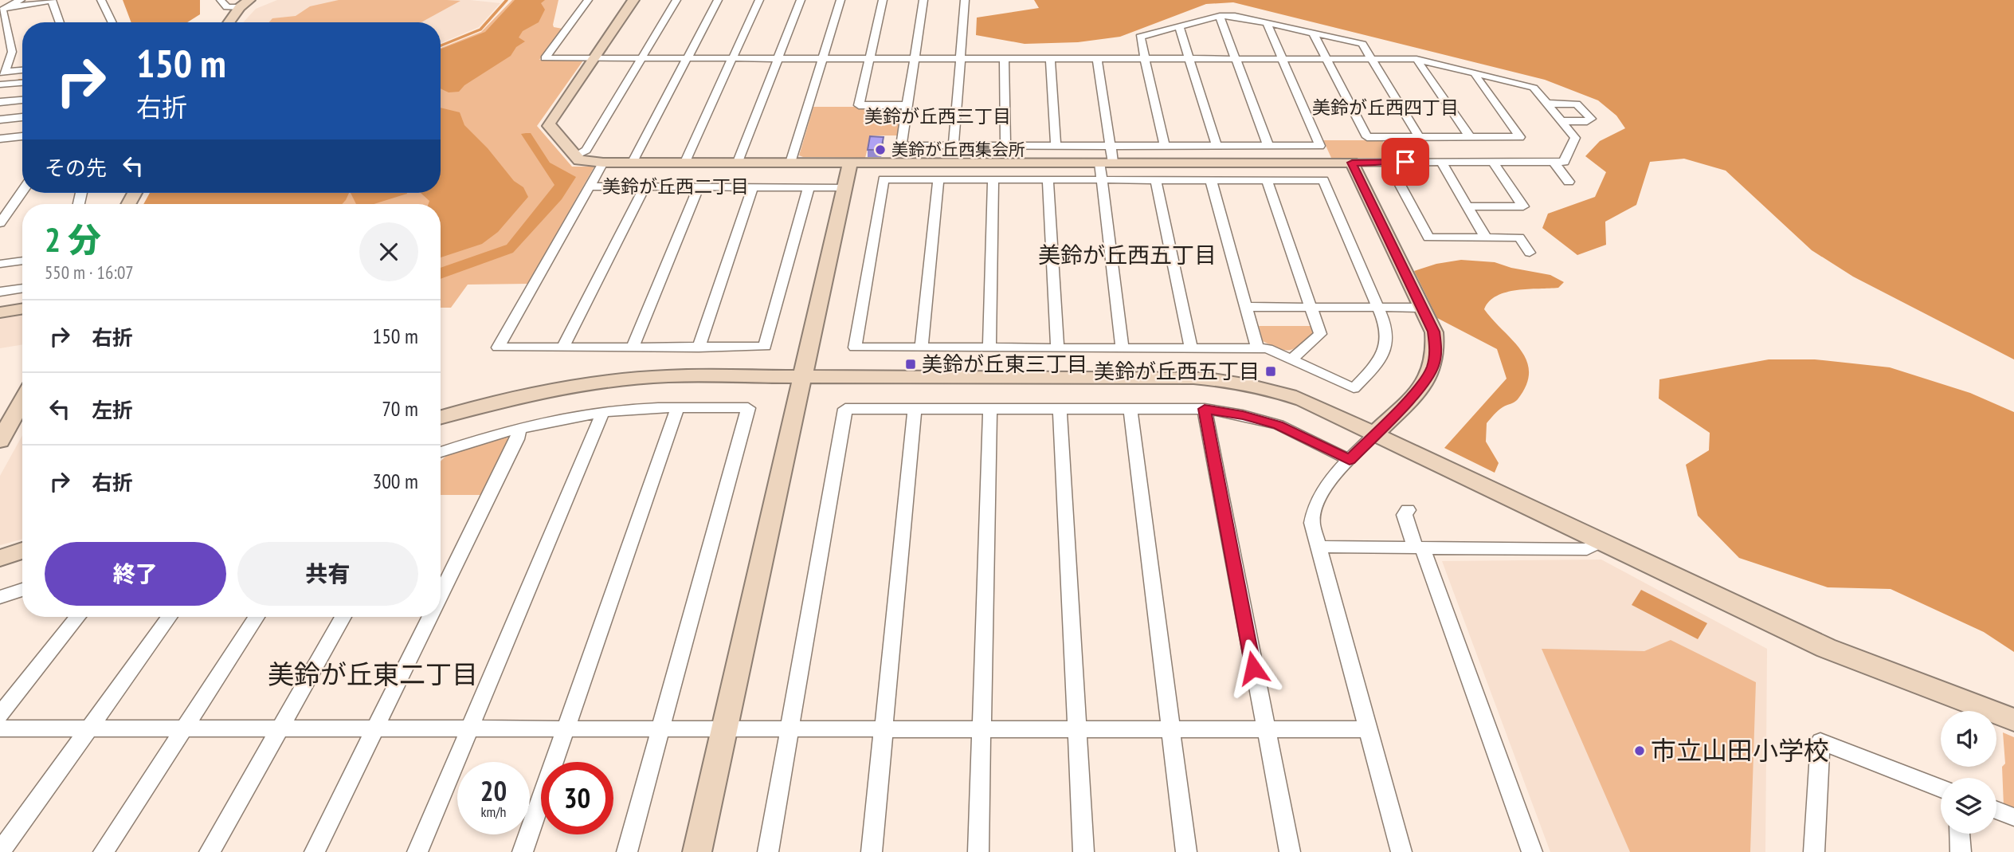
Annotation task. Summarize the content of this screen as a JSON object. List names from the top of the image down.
{
  "districts": [
    "美鈴が丘西四丁目",
    "美鈴が丘西三丁目",
    "美鈴が丘西二丁目",
    "美鈴が丘西五丁目",
    "美鈴が丘東二丁目"
  ],
  "places": {
    "other": ["美鈴が丘西集会所", "市立山田小学校"],
    "transit": ["美鈴が丘東三丁目", "美鈴が丘西五丁目"]
  },
  "page": {
    "turn": ["150 m", "右折"],
    "then": "その先",
    "heading": ["2 分", "550 m · 16:07"],
    "list": [
      {
        "name": "右折",
        "value": "150 m"
      },
      {
        "name": "左折",
        "value": "70 m"
      },
      {
        "name": "右折",
        "value": "300 m"
      }
    ],
    "buttons": ["終了", "共有"],
    "speed": "20 km/h",
    "limit": "30"
  }
}
